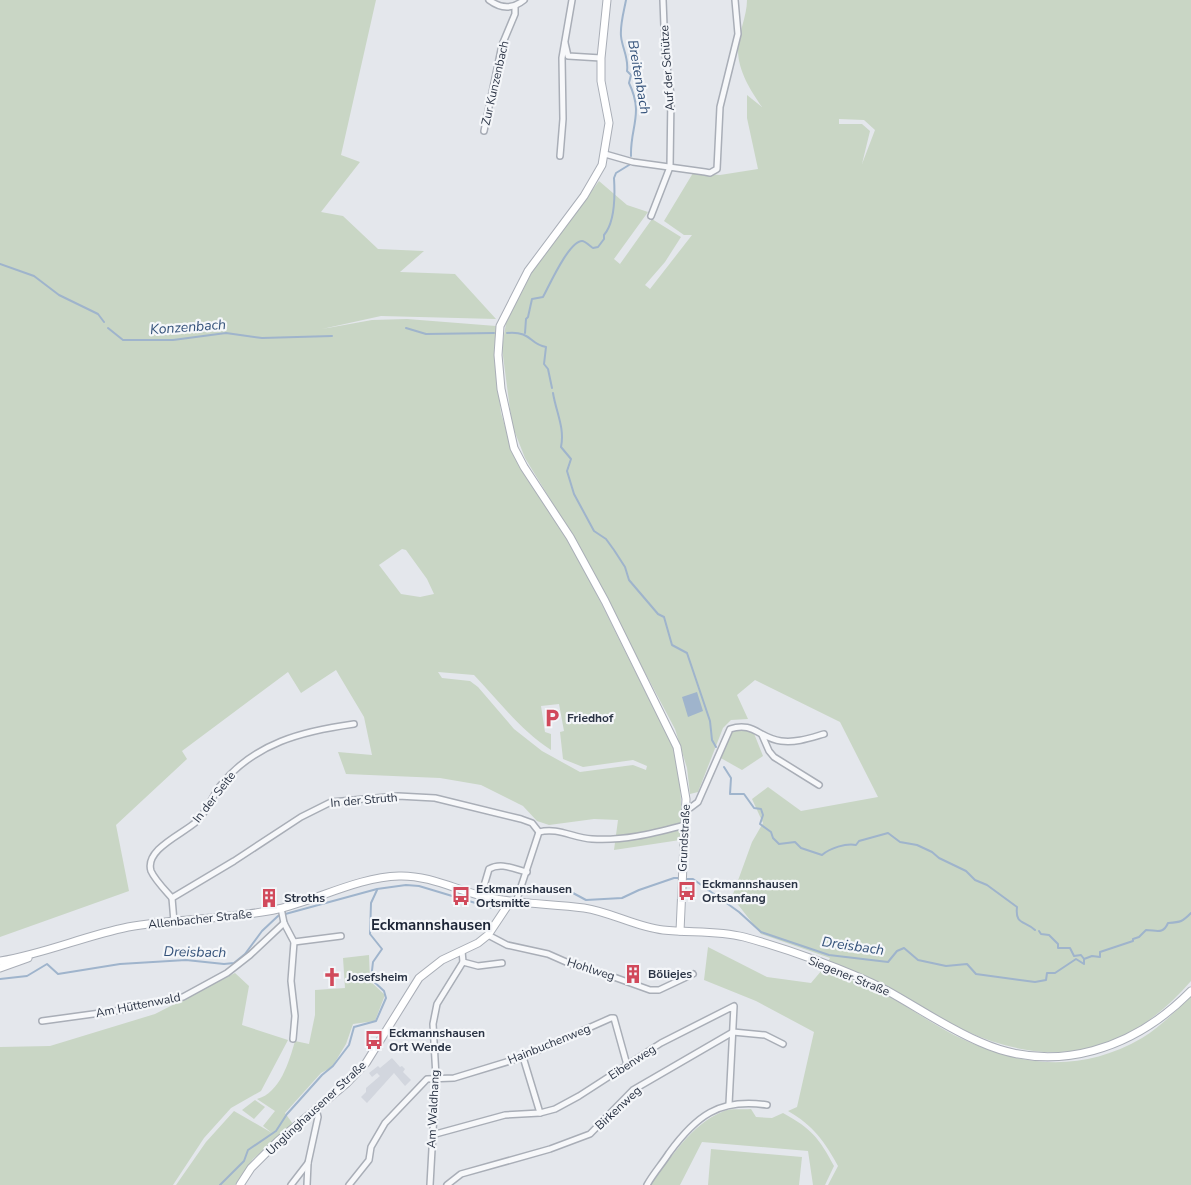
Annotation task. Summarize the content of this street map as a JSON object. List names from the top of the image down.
{
  "streets": {
    "main road": [
      "Grundstraße",
      "Allenbacher Straße",
      "Siegener Straße",
      "Unglinghausener Straße"
    ],
    "street": [
      "Auf der Schütze",
      "Zur Kunzenbach",
      "In der Seite",
      "In der Struth",
      "Hohlweg",
      "Am Hüttenwald",
      "Hainbuchenweg",
      "Eibenweg",
      "Birkenweg",
      "Am Waldhang"
    ]
  },
  "crossings": [
    ["In der Seite", "In der Struth"],
    ["Grundstraße", "Siegener Straße"],
    ["Allenbacher Straße", "Siegener Straße"],
    ["Allenbacher Straße", "Am Hüttenwald"],
    ["Allenbacher Straße", "Unglinghausener Straße"],
    ["Hohlweg", "Unglinghausener Straße"],
    ["Siegener Straße", "Unglinghausener Straße"],
    ["Hainbuchenweg", "Eibenweg"],
    ["Hainbuchenweg", "Am Waldhang"],
    ["Eibenweg", "Birkenweg"],
    ["Eibenweg", "Am Waldhang"]
  ],
  "districts": ["Eckmannshausen"],
  "water": ["Breitenbach", "Konzenbach", "Dreisbach"],
  "places": {
    "parking": ["Friedhof"],
    "bus stop": ["Eckmannshausen Ortsanfang", "Eckmannshausen Ortsmitte", "Eckmannshausen Ort Wende"],
    "building": ["Stroths", "Böliejes"],
    "church": ["Josefsheim"]
  }
}
